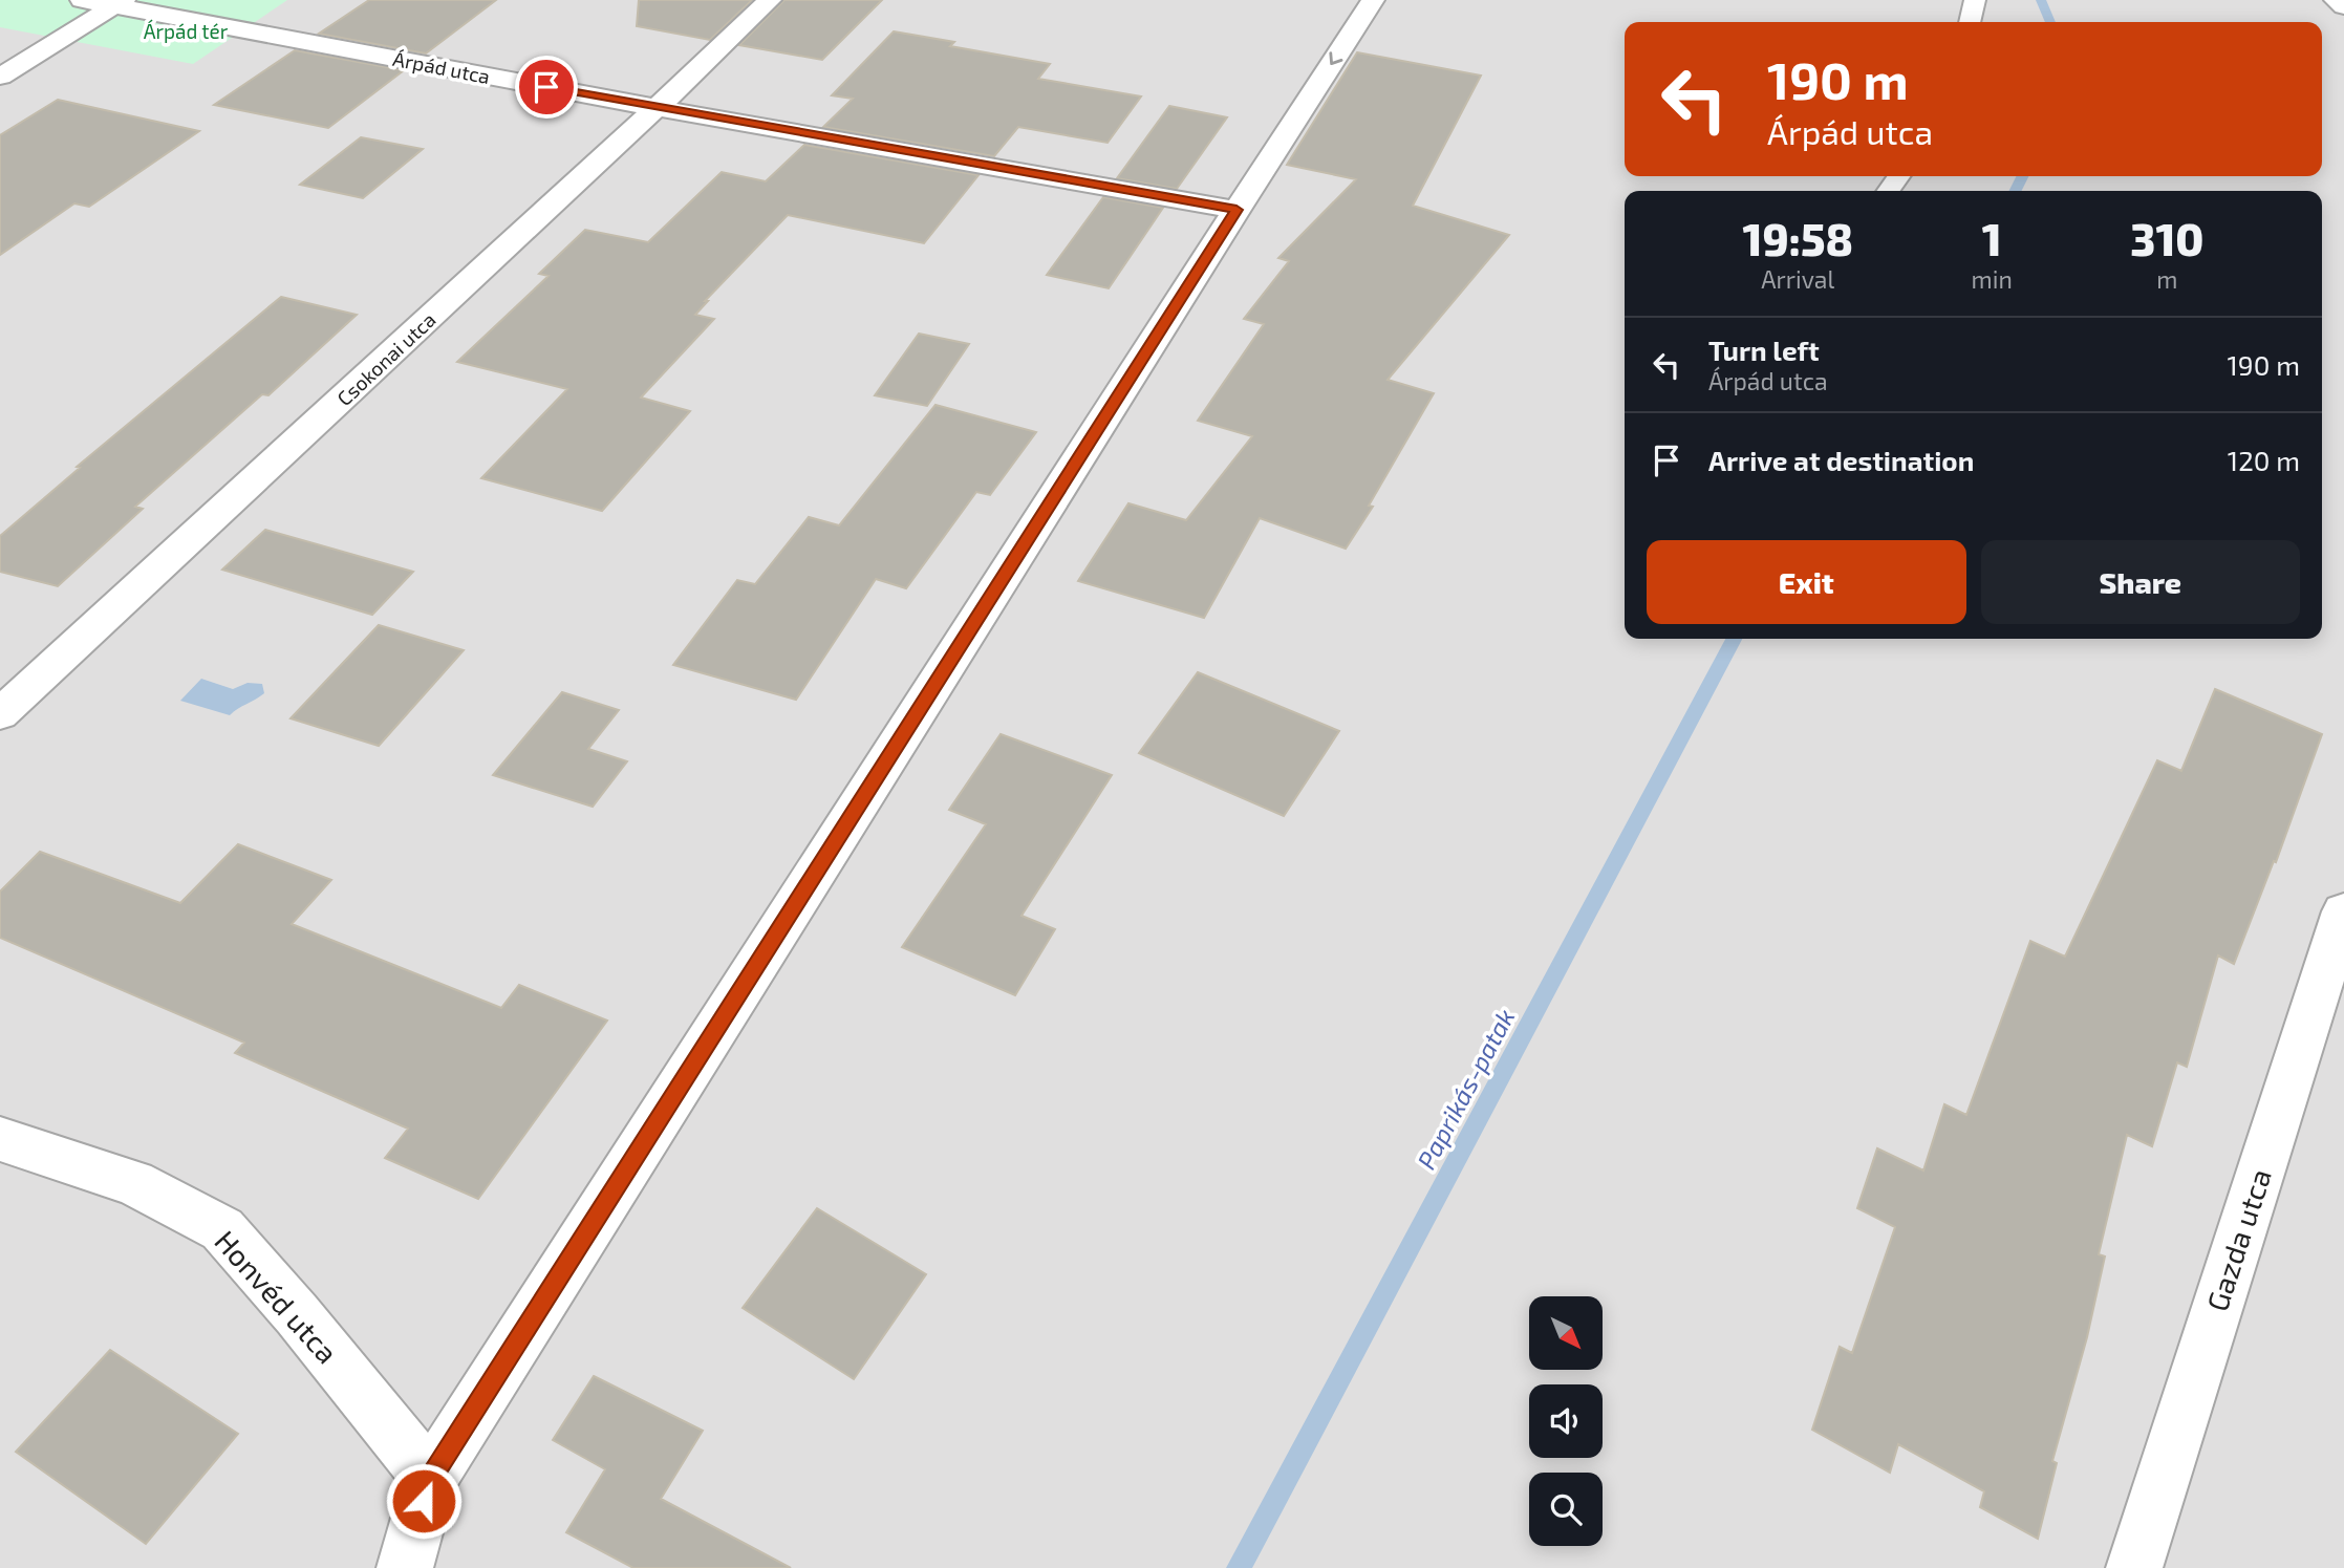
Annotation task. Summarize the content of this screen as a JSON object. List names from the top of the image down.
{
  "streets": {
    "street": [
      "Árpád utca",
      "Csokonai utca",
      "Gazda utca",
      "Honvéd utca"
    ]
  },
  "crossings": [
    ["Árpád utca", "Csokonai utca"]
  ],
  "water": ["Paprikás-patak"],
  "parks": ["Árpád tér"],
  "north": "bottom right",
  "page": {
    "turn": ["190 m", "Árpád utca"],
    "eta": [
      "19:58",
      "Arrival",
      "1",
      "min",
      "310",
      "m"
    ],
    "list": [
      {
        "name": "Turn left",
        "note": "Árpád utca",
        "value": "190 m"
      },
      {
        "name": "Arrive at destination",
        "value": "120 m"
      }
    ],
    "buttons": ["Exit", "Share"]
  }
}
